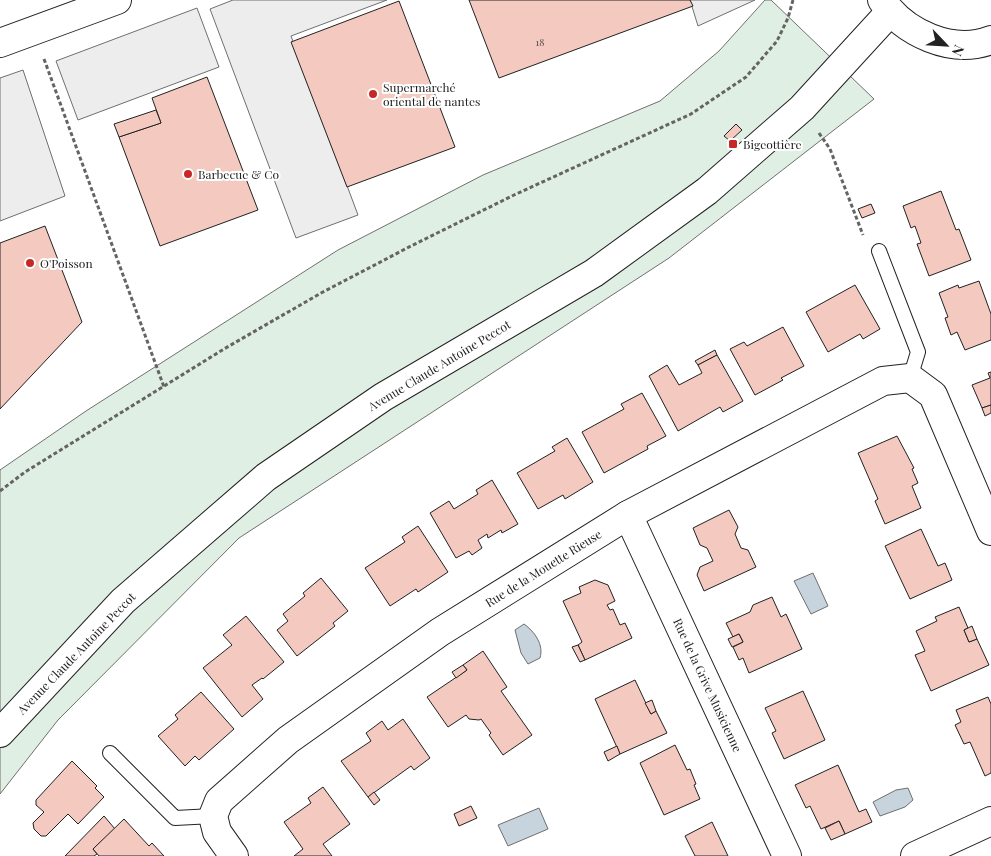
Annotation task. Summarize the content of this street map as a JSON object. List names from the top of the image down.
{
  "streets": {
    "street": ["Avenue Claude Antoine Peccot", "Rue de la Mouette Rieuse", "Rue de la Grive Musicienne"]
  },
  "crossings": [
    ["Rue de la Mouette Rieuse", "Rue de la Grive Musicienne"]
  ],
  "places": {
    "other": ["Supermarché oriental de nantes", "Barbecue & Co", "O'Poisson"],
    "transit": ["Bigeottière"]
  },
  "house_numbers": ["18"],
  "north": "bottom right"
}
